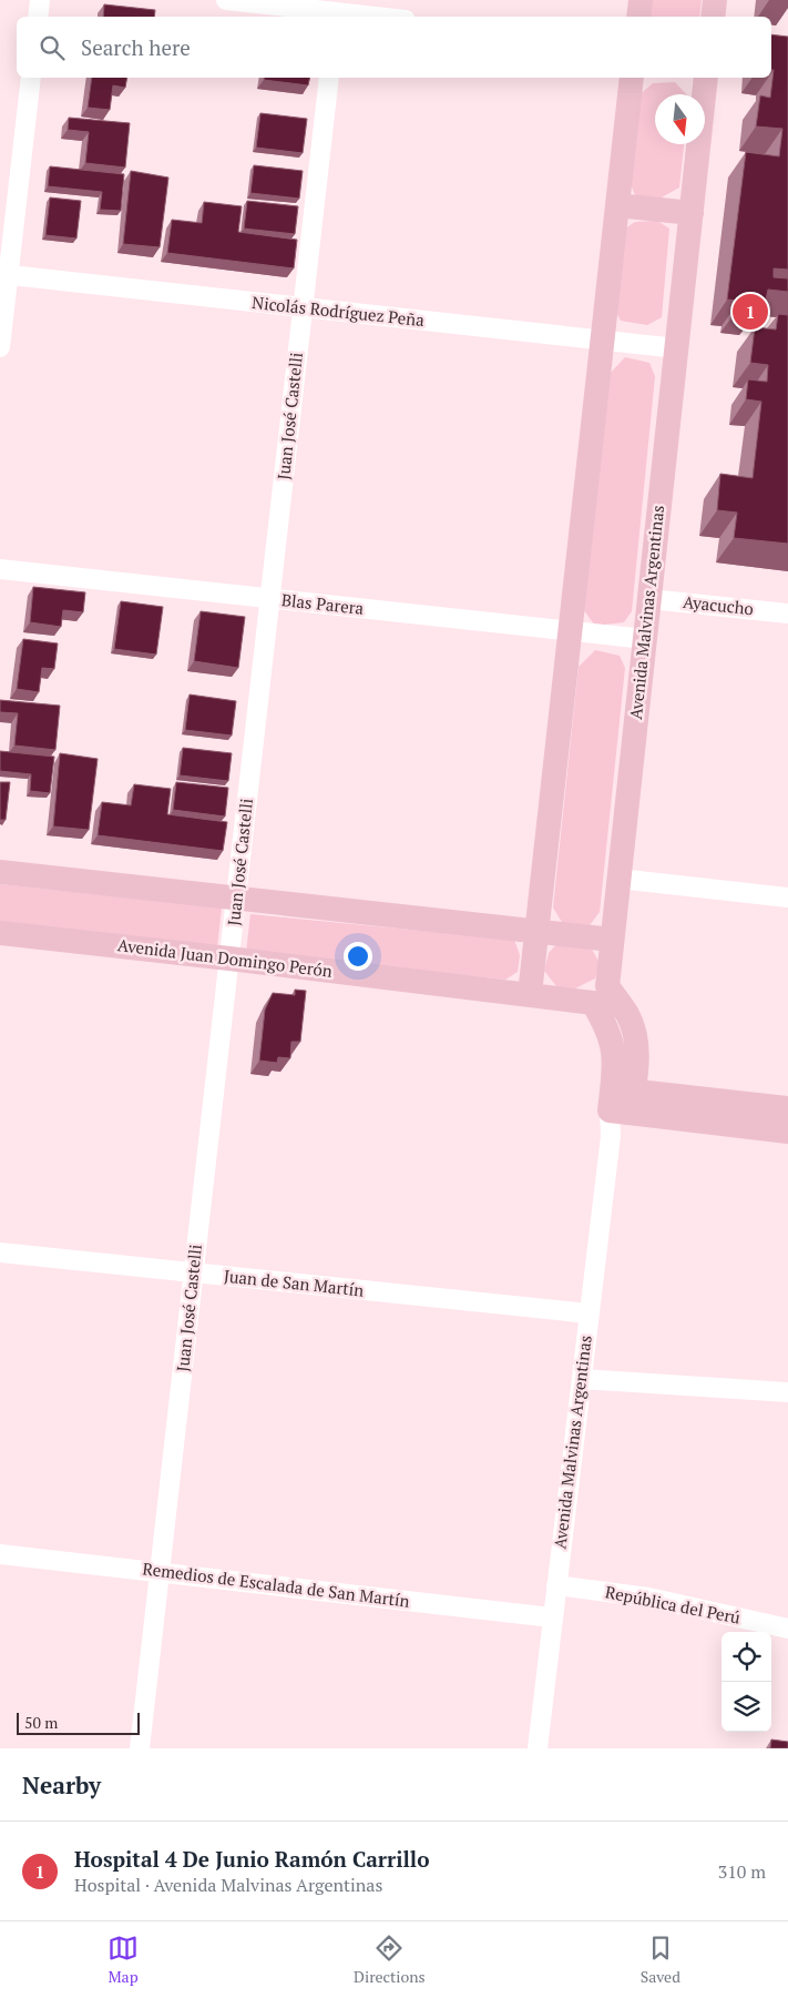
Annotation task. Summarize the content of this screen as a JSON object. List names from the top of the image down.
{
  "streets": {
    "main road": ["Avenida Malvinas Argentinas", "Avenida Juan Domingo Perón"],
    "street": [
      "Nicolás Rodríguez Peña",
      "Juan José Castelli",
      "Blas Parera",
      "Ayacucho",
      "Juan de San Martín",
      "Remedios de Escalada de San Martín",
      "República del Perú"
    ]
  },
  "crossings": [
    ["Nicolás Rodríguez Peña", "Juan José Castelli"],
    ["Nicolás Rodríguez Peña", "Avenida Malvinas Argentinas"],
    ["Juan José Castelli", "Blas Parera"],
    ["Juan José Castelli", "Avenida Juan Domingo Perón"],
    ["Juan José Castelli", "Juan de San Martín"],
    ["Juan José Castelli", "Remedios de Escalada de San Martín"],
    ["Blas Parera", "Avenida Malvinas Argentinas"],
    ["Ayacucho", "Avenida Malvinas Argentinas"],
    ["Avenida Malvinas Argentinas", "Avenida Juan Domingo Perón"],
    ["Avenida Malvinas Argentinas", "Juan de San Martín"],
    ["Avenida Malvinas Argentinas", "Remedios de Escalada de San Martín"],
    ["Avenida Malvinas Argentinas", "República del Perú"]
  ],
  "scale_bar": "50 m",
  "north": "bottom",
  "page": {
    "search": "Search here",
    "pins": "1",
    "scale": "50 m",
    "heading": "Nearby",
    "list": [
      {
        "mark": "1",
        "name": "Hospital 4 De Junio Ramón Carrillo",
        "note": "Hospital · Avenida Malvinas Argentinas",
        "value": "310 m"
      }
    ],
    "nav": ["Map", "Directions", "Saved"]
  }
}
